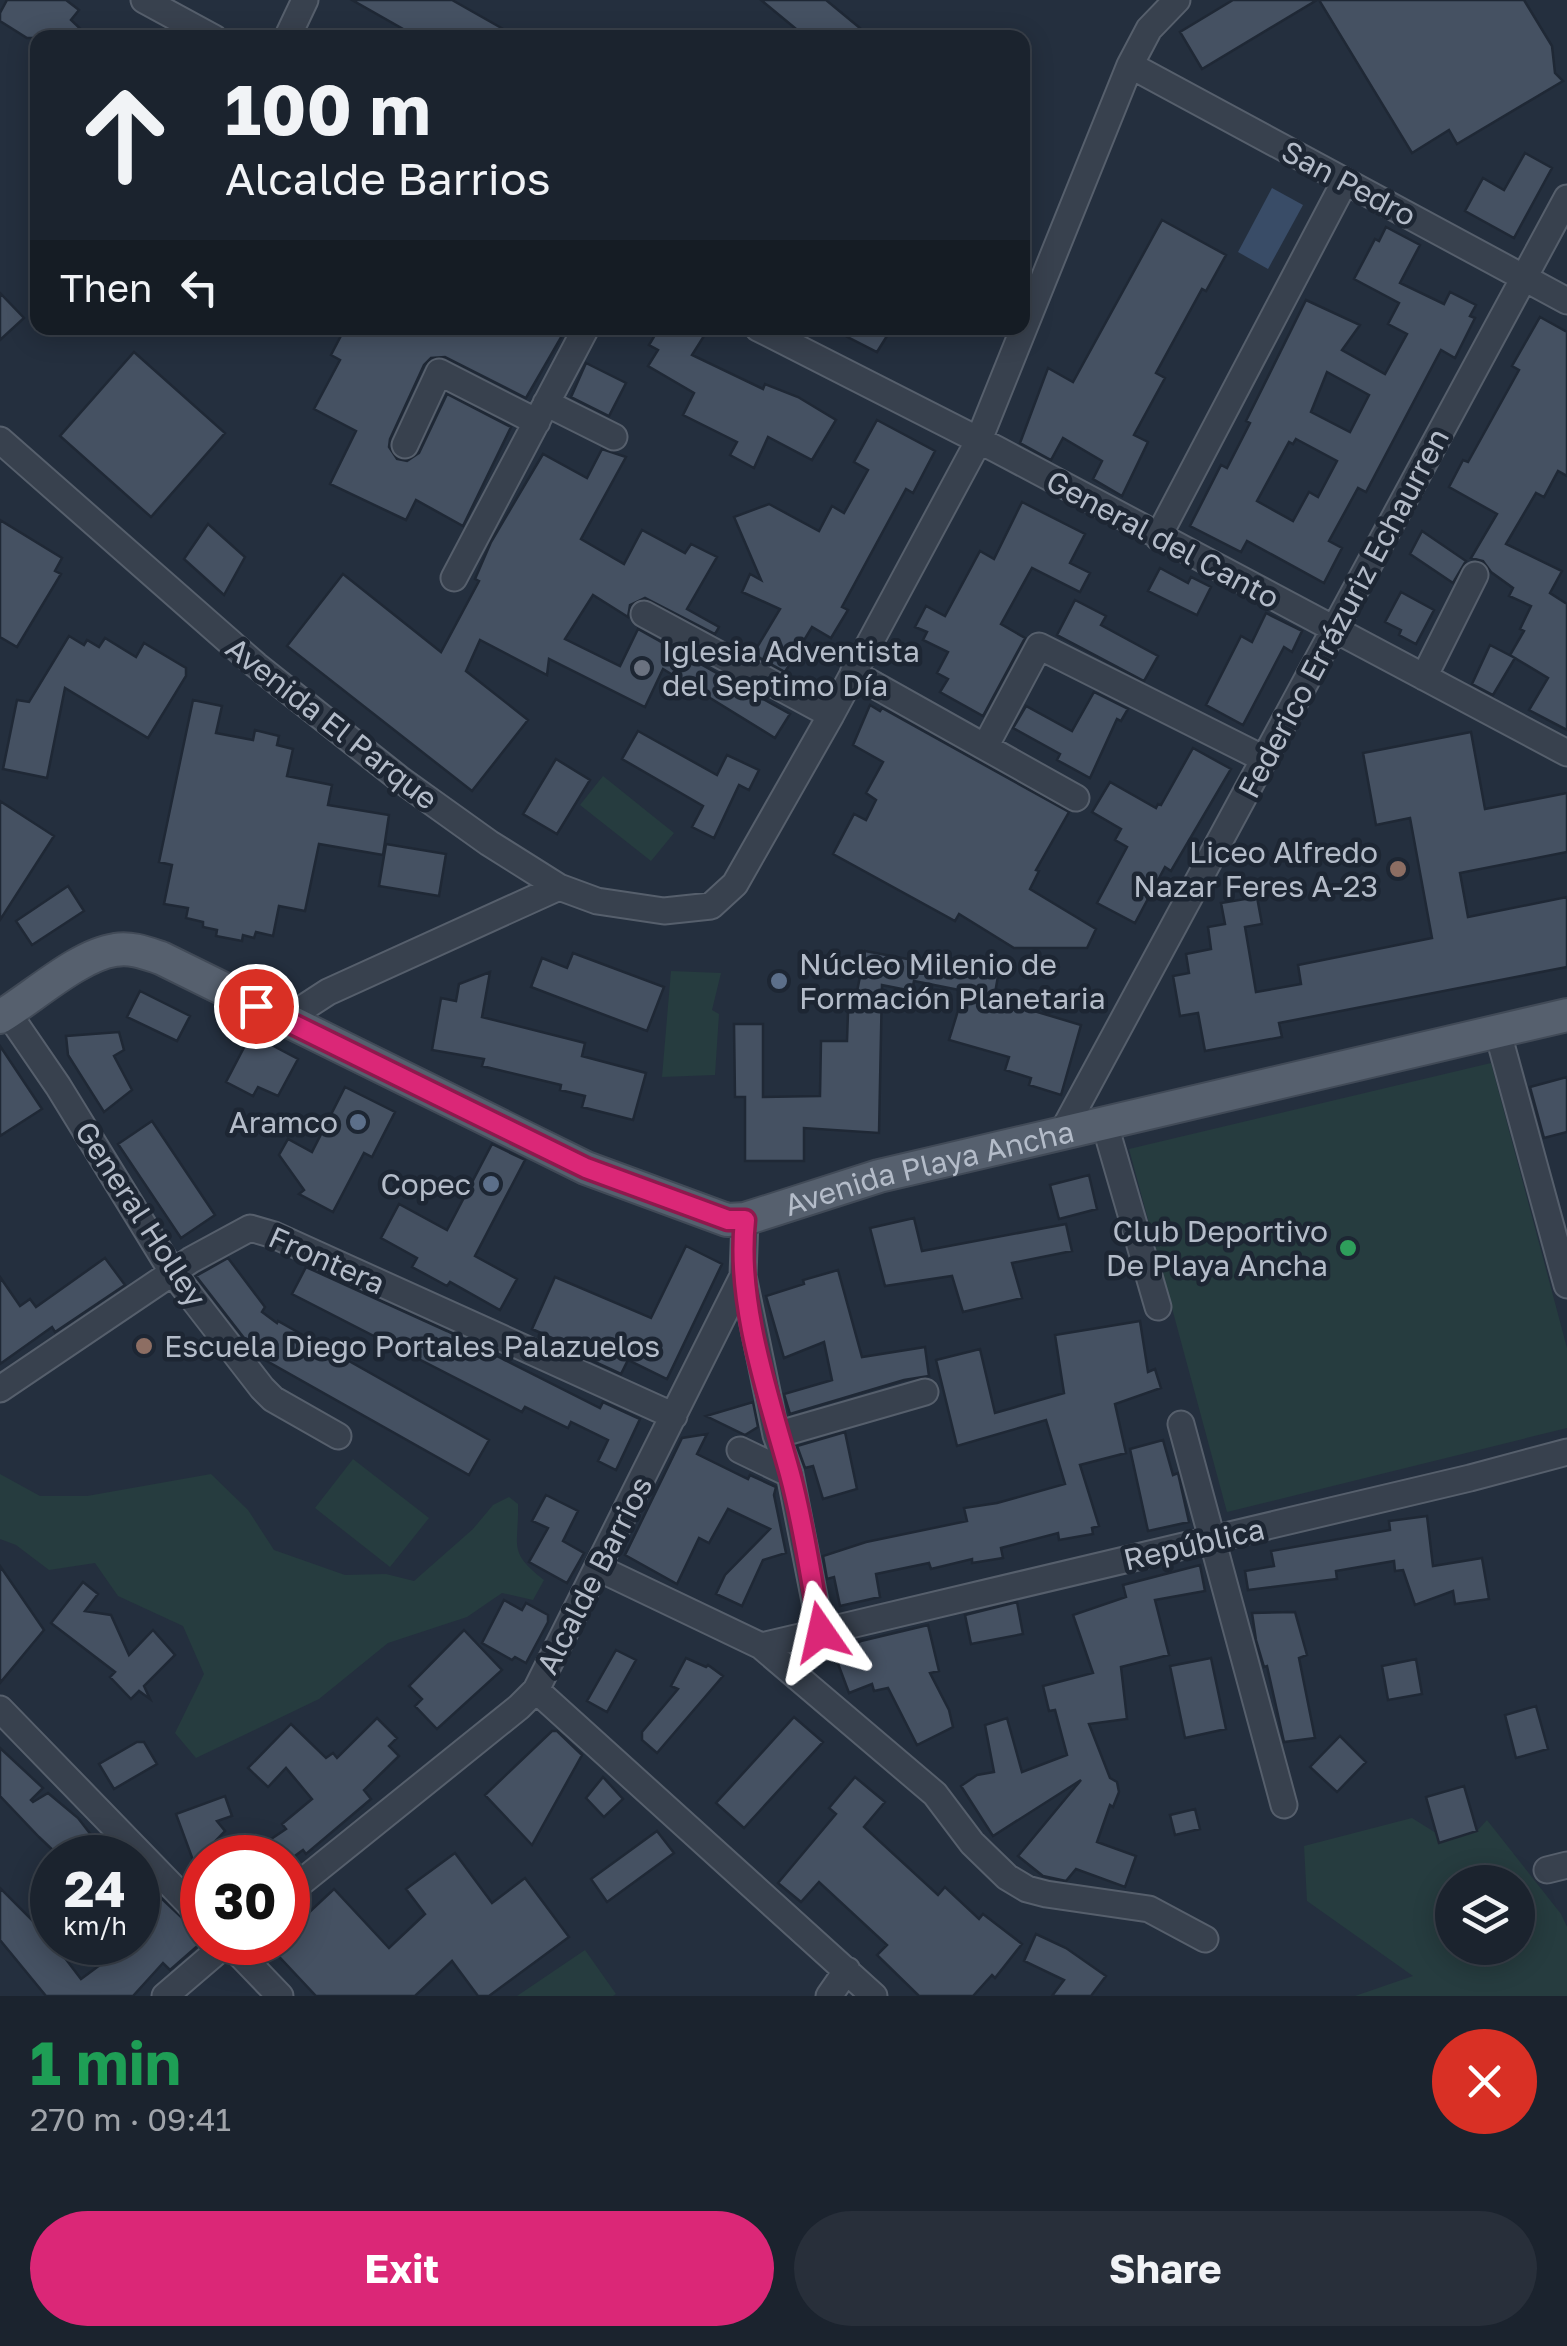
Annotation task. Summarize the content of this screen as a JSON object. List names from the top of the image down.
{
  "streets": {
    "main road": ["Avenida Playa Ancha"],
    "street": [
      "San Pedro",
      "General del Canto",
      "Federico Errázuriz Echaurren",
      "Avenida El Parque",
      "General Holley",
      "Frontera",
      "República",
      "Alcalde Barrios"
    ]
  },
  "crossings": [
    ["San Pedro", "Federico Errázuriz Echaurren"],
    ["General del Canto", "Federico Errázuriz Echaurren"],
    ["Federico Errázuriz Echaurren", "Avenida Playa Ancha"],
    ["Avenida Playa Ancha", "General Holley"],
    ["Avenida Playa Ancha", "Alcalde Barrios"],
    ["General Holley", "Frontera"],
    ["Frontera", "Alcalde Barrios"]
  ],
  "places": [
    "Iglesia Adventista del Septimo Día",
    "Liceo Alfredo Nazar Feres A-23",
    "Núcleo Milenio de Formación Planetaria",
    "Aramco",
    "Copec",
    "Club Deportivo De Playa Ancha",
    "Escuela Diego Portales Palazuelos"
  ],
  "page": {
    "turn": ["100 m", "Alcalde Barrios"],
    "then": "Then",
    "speed": "24 km/h",
    "limit": "30",
    "heading": ["1 min", "270 m · 09:41"],
    "buttons": ["Exit", "Share"]
  }
}
